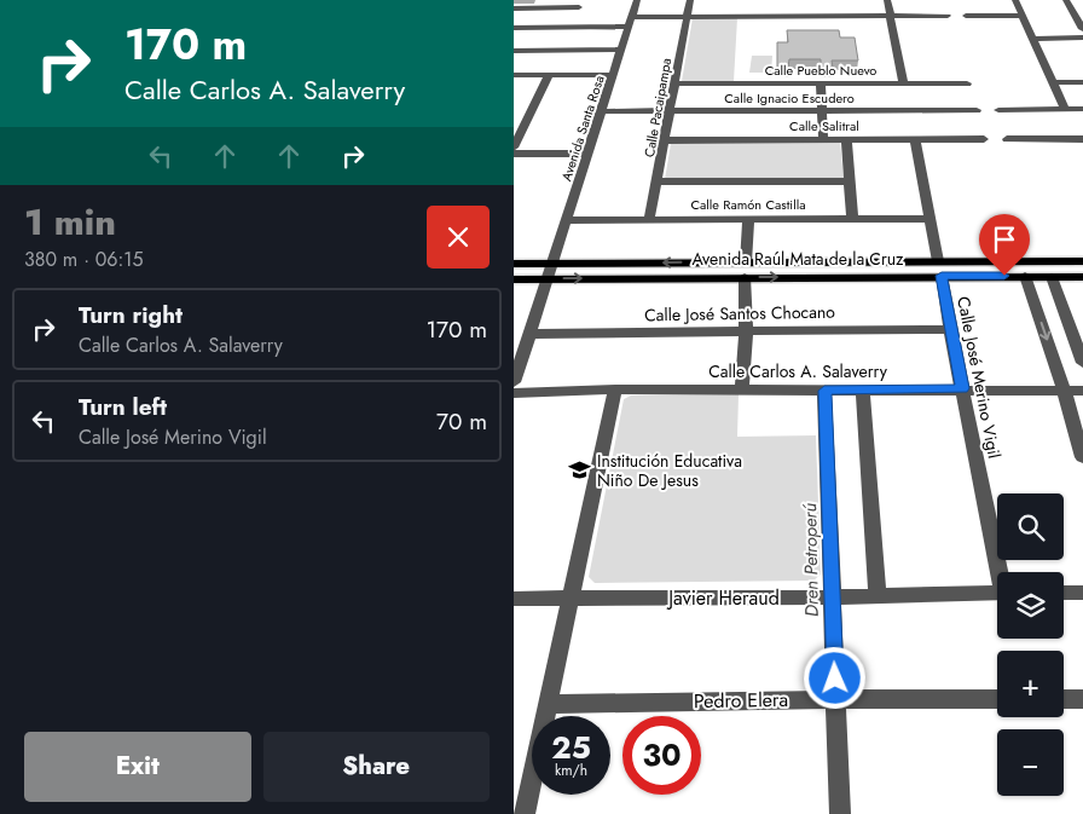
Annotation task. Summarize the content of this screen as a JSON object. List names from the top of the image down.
{
  "streets": {
    "main road": ["Avenida Raúl Mata de la Cruz"],
    "street": [
      "Calle Pueblo Nuevo",
      "Calle Ignacio Escudero",
      "Calle Pacaipampa",
      "Calle Salitral",
      "Avenida Santa Rosa",
      "Calle Ramón Castilla",
      "Calle José Santos Chocano",
      "Calle Carlos A. Salaverry",
      "Calle José Merino Vigil",
      "Javier Heraud",
      "Pedro Elera"
    ]
  },
  "crossings": [
    ["Calle Pueblo Nuevo", "Calle Pacaipampa"],
    ["Calle Ignacio Escudero", "Calle Pacaipampa"],
    ["Calle Ignacio Escudero", "Avenida Santa Rosa"],
    ["Calle Pacaipampa", "Calle Salitral"],
    ["Calle Pacaipampa", "Calle Ramón Castilla"],
    ["Calle Salitral", "Calle José Merino Vigil"],
    ["Avenida Santa Rosa", "Calle Ramón Castilla"],
    ["Avenida Santa Rosa", "Avenida Raúl Mata de la Cruz"],
    ["Avenida Santa Rosa", "Calle José Santos Chocano"],
    ["Calle Ramón Castilla", "Calle José Merino Vigil"],
    ["Avenida Raúl Mata de la Cruz", "Calle José Merino Vigil"],
    ["Calle José Santos Chocano", "Calle José Merino Vigil"],
    ["Calle Carlos A. Salaverry", "Calle José Merino Vigil"]
  ],
  "water": ["Dren Petroperú"],
  "places": {
    "school or university": ["Institución Educativa Niño De Jesus"]
  },
  "page": {
    "turn": ["170 m", "Calle Carlos A. Salaverry"],
    "heading": ["1 min", "380 m · 06:15"],
    "list": [
      {
        "name": "Turn right",
        "note": "Calle Carlos A. Salaverry",
        "value": "170 m"
      },
      {
        "name": "Turn left",
        "note": "Calle José Merino Vigil",
        "value": "70 m"
      }
    ],
    "map_buttons": ["+", "−"],
    "speed": "25 km/h",
    "limit": "30",
    "buttons": ["Exit", "Share"]
  }
}
